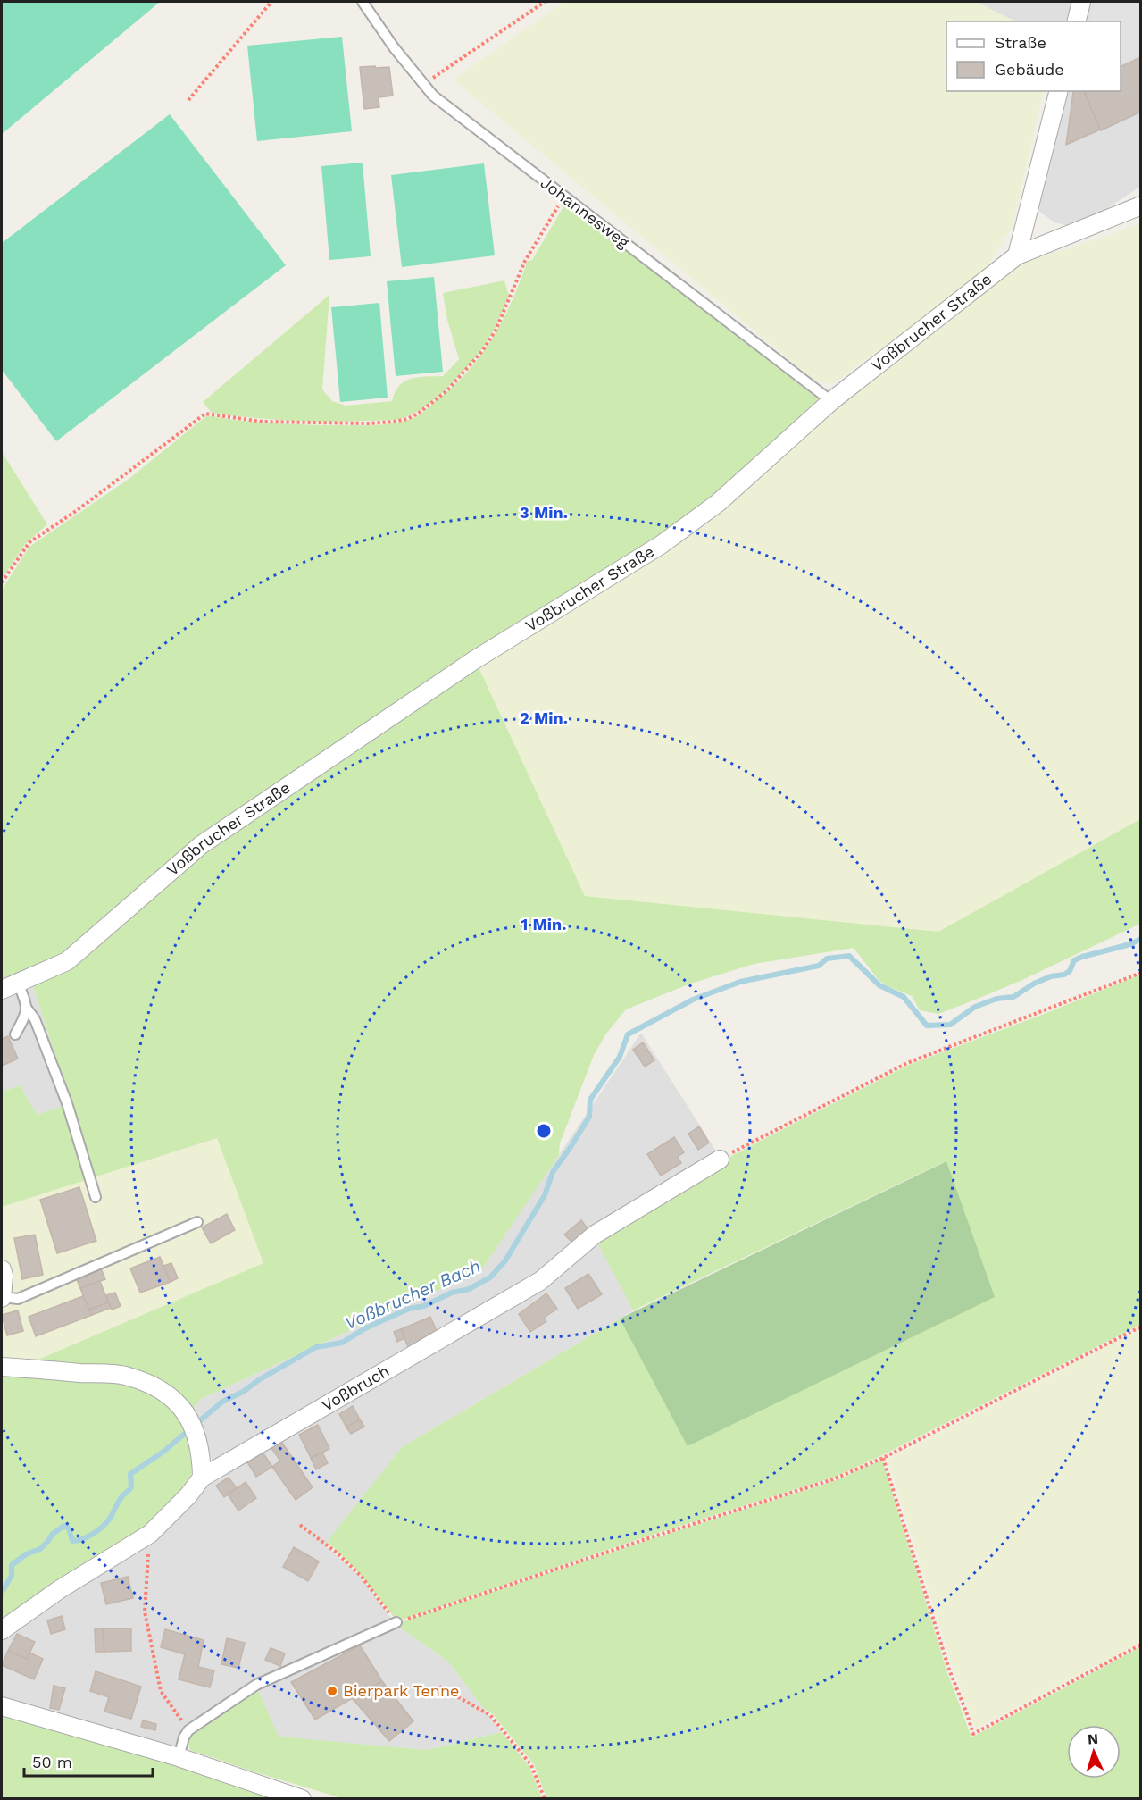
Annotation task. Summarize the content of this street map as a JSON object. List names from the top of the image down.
{
  "streets": {
    "street": ["Voßbrucher Straße", "Voßbruch"],
    "lane": ["Johannesweg"]
  },
  "crossings": [
    ["Johannesweg", "Voßbrucher Straße"]
  ],
  "water": ["Voßbrucher Bach"],
  "places": ["Bierpark Tenne"],
  "legend": ["Straße", "Gebäude"],
  "scale_bar": "50 m",
  "north": "top",
  "rings": ["3 Min.", "2 Min.", "1 Min."]
}
